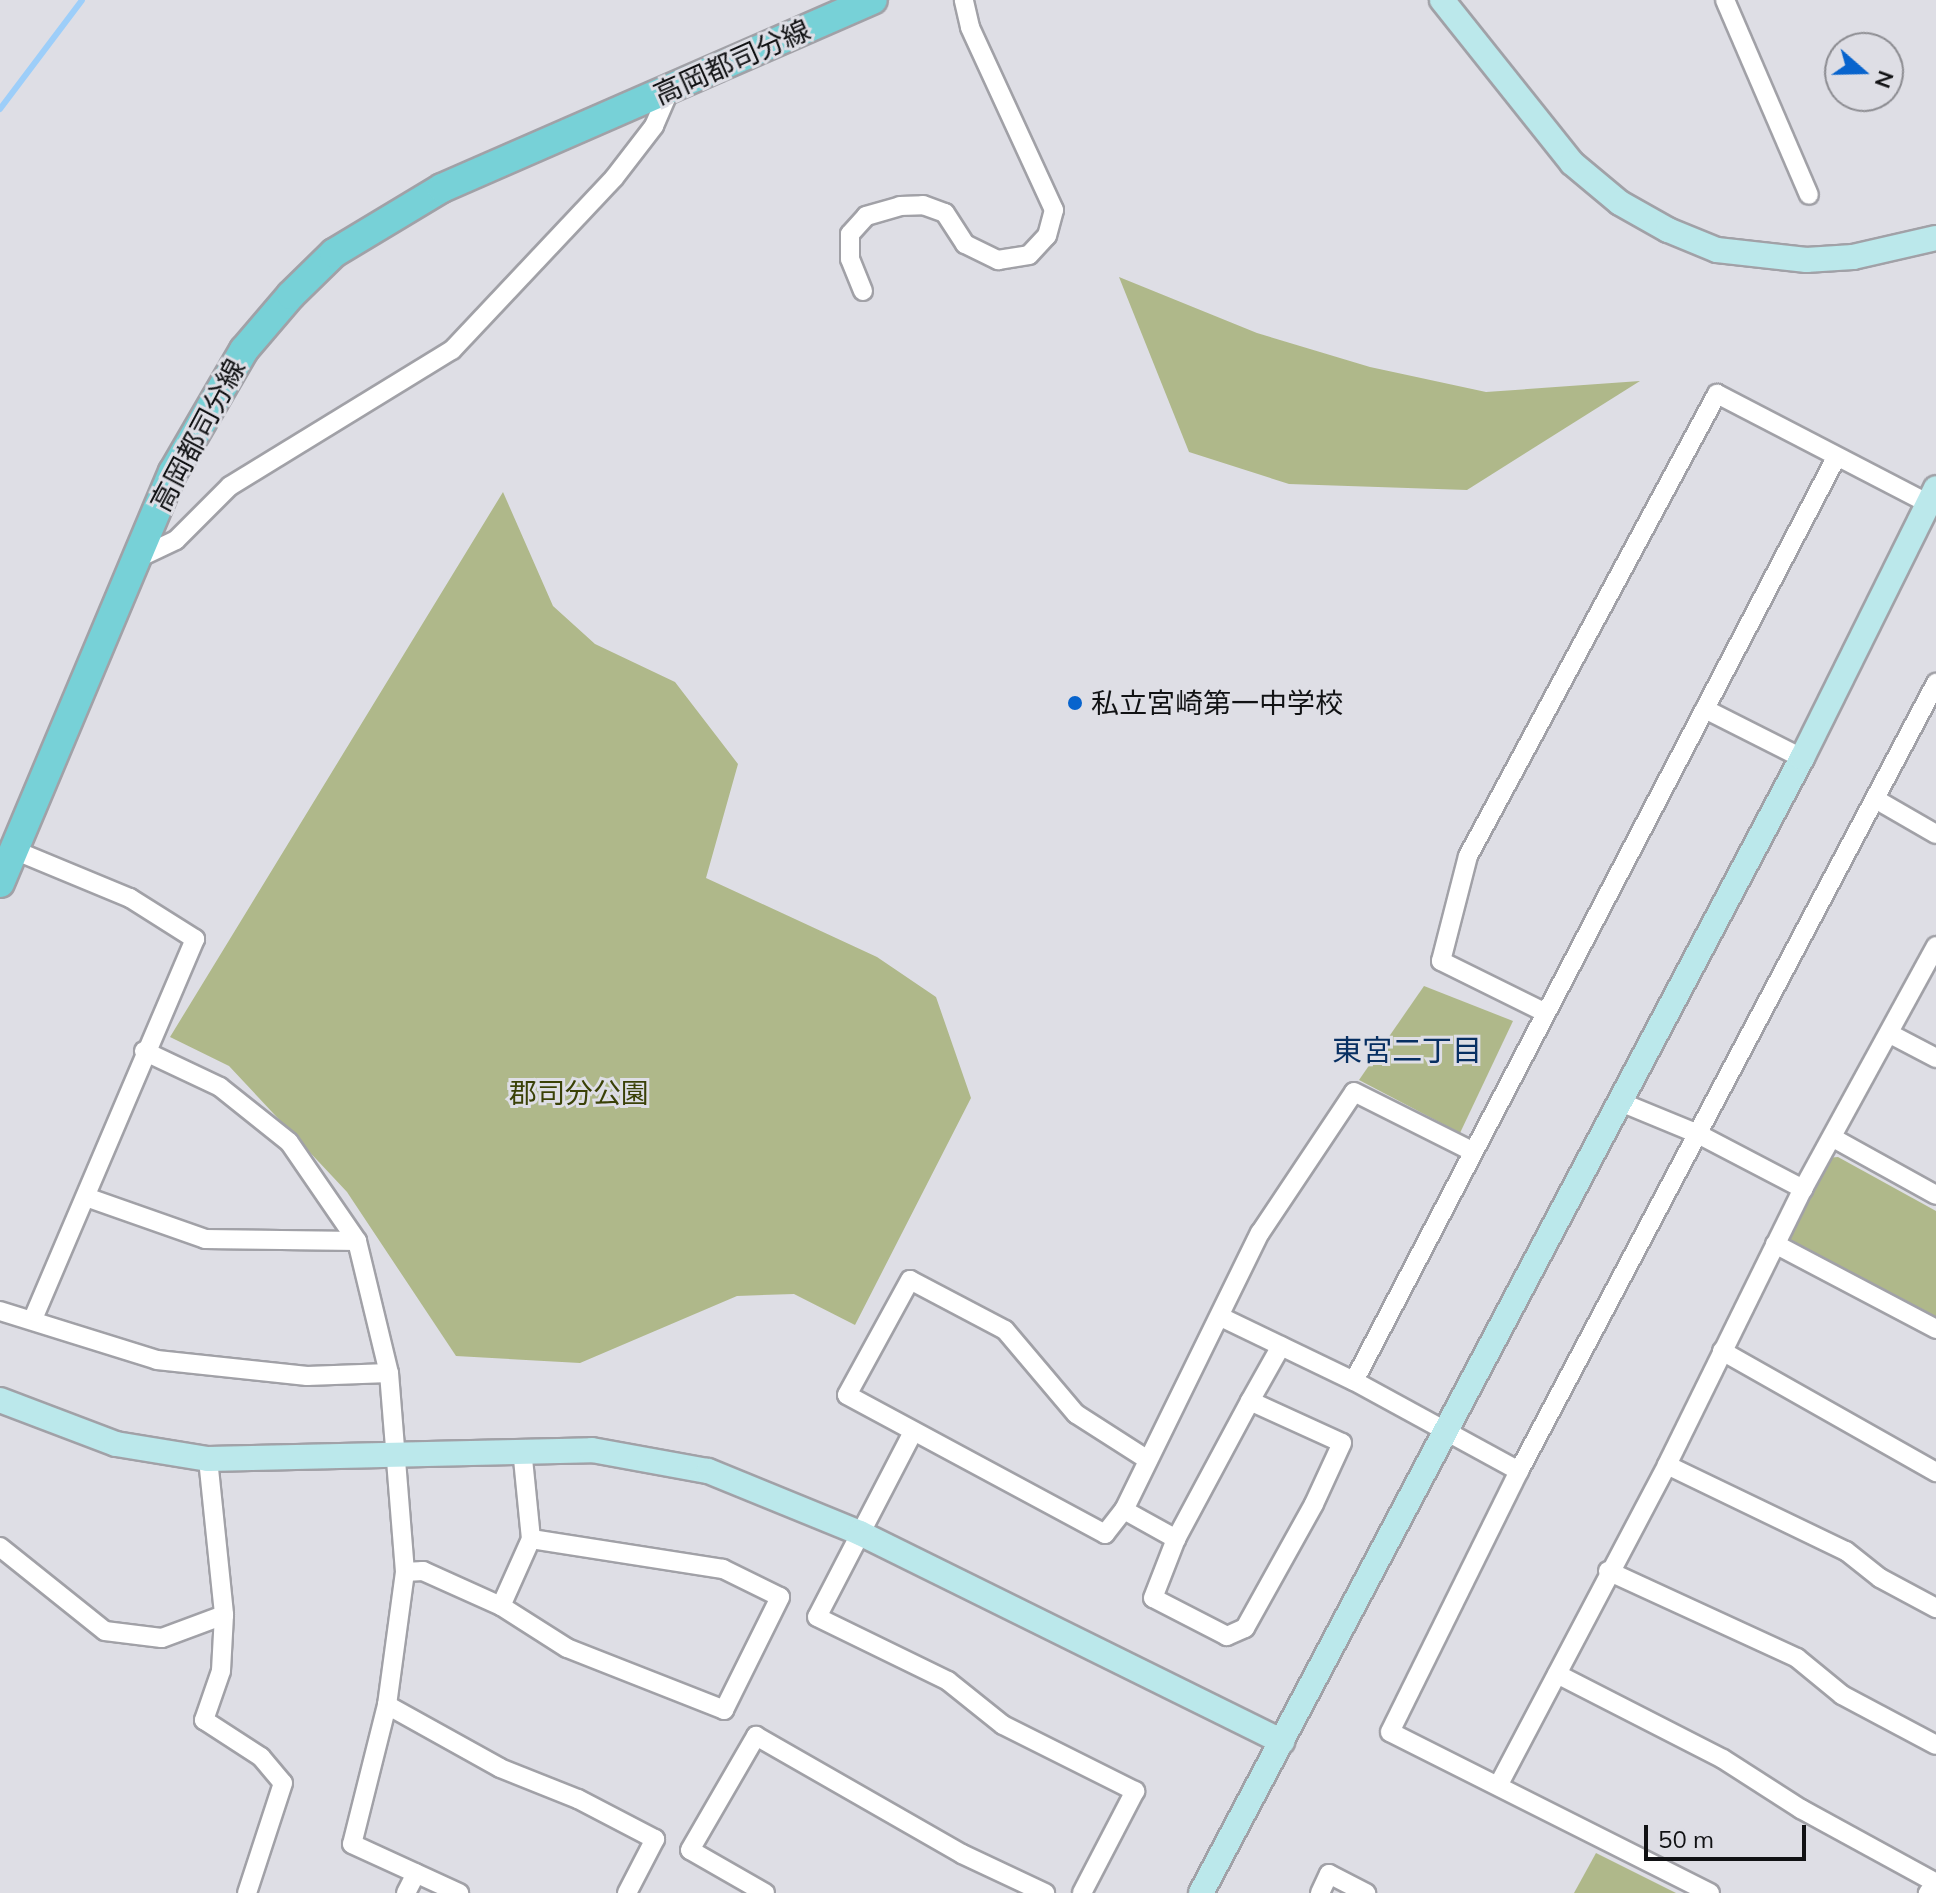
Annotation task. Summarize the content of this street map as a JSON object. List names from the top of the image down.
{
  "streets": {
    "main road": ["高岡都司分線"]
  },
  "districts": ["東宮二丁目"],
  "parks": ["郡司分公園"],
  "places": ["私立宮崎第一中学校"],
  "scale_bar": "50 m",
  "north": "right"
}
